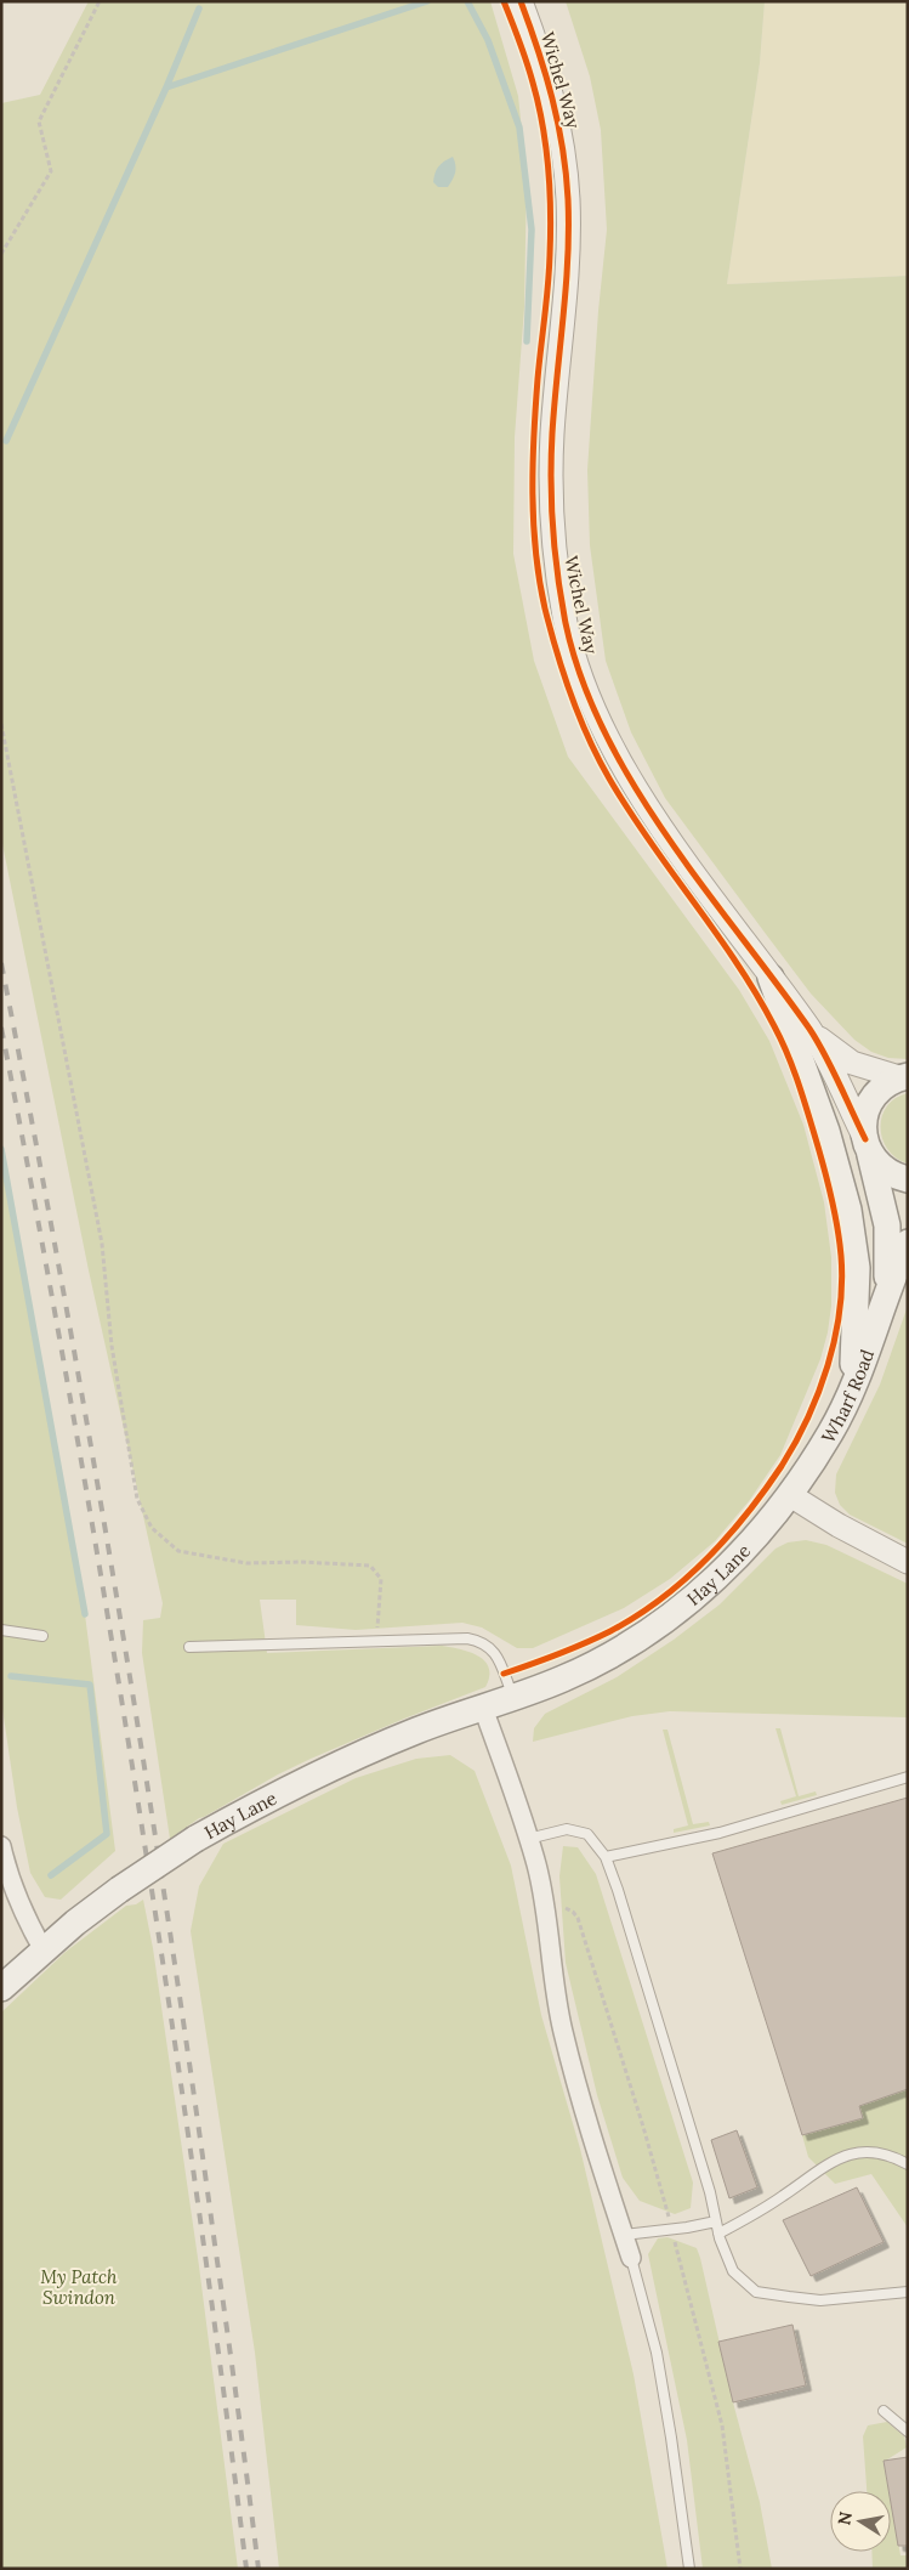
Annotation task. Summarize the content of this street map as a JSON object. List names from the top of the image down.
{
  "streets": {
    "main road": ["Wharf Road", "Hay Lane"],
    "street": ["Wichel Way"]
  },
  "crossings": [
    ["Wichel Way", "Wharf Road"],
    ["Wharf Road", "Hay Lane"]
  ],
  "parks": ["My Patch Swindon"],
  "north": "left"
}
